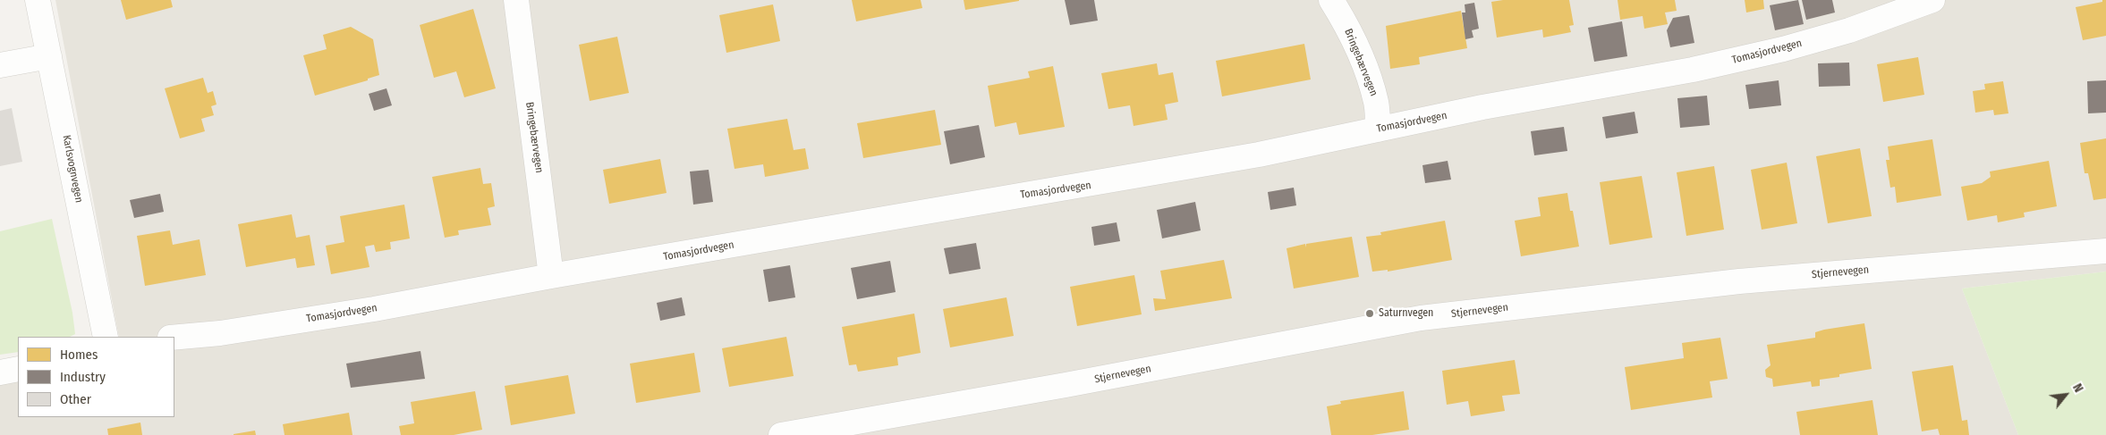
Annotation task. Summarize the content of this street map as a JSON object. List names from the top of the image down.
{
  "streets": {
    "street": [
      "Tomasjordvegen",
      "Bringebærvegen",
      "Karlsvognvegen",
      "Stjernevegen"
    ]
  },
  "crossings": [
    ["Tomasjordvegen", "Bringebærvegen"]
  ],
  "places": ["Saturnvegen"],
  "legend": ["Homes", "Industry", "Other"],
  "north": "top right"
}
